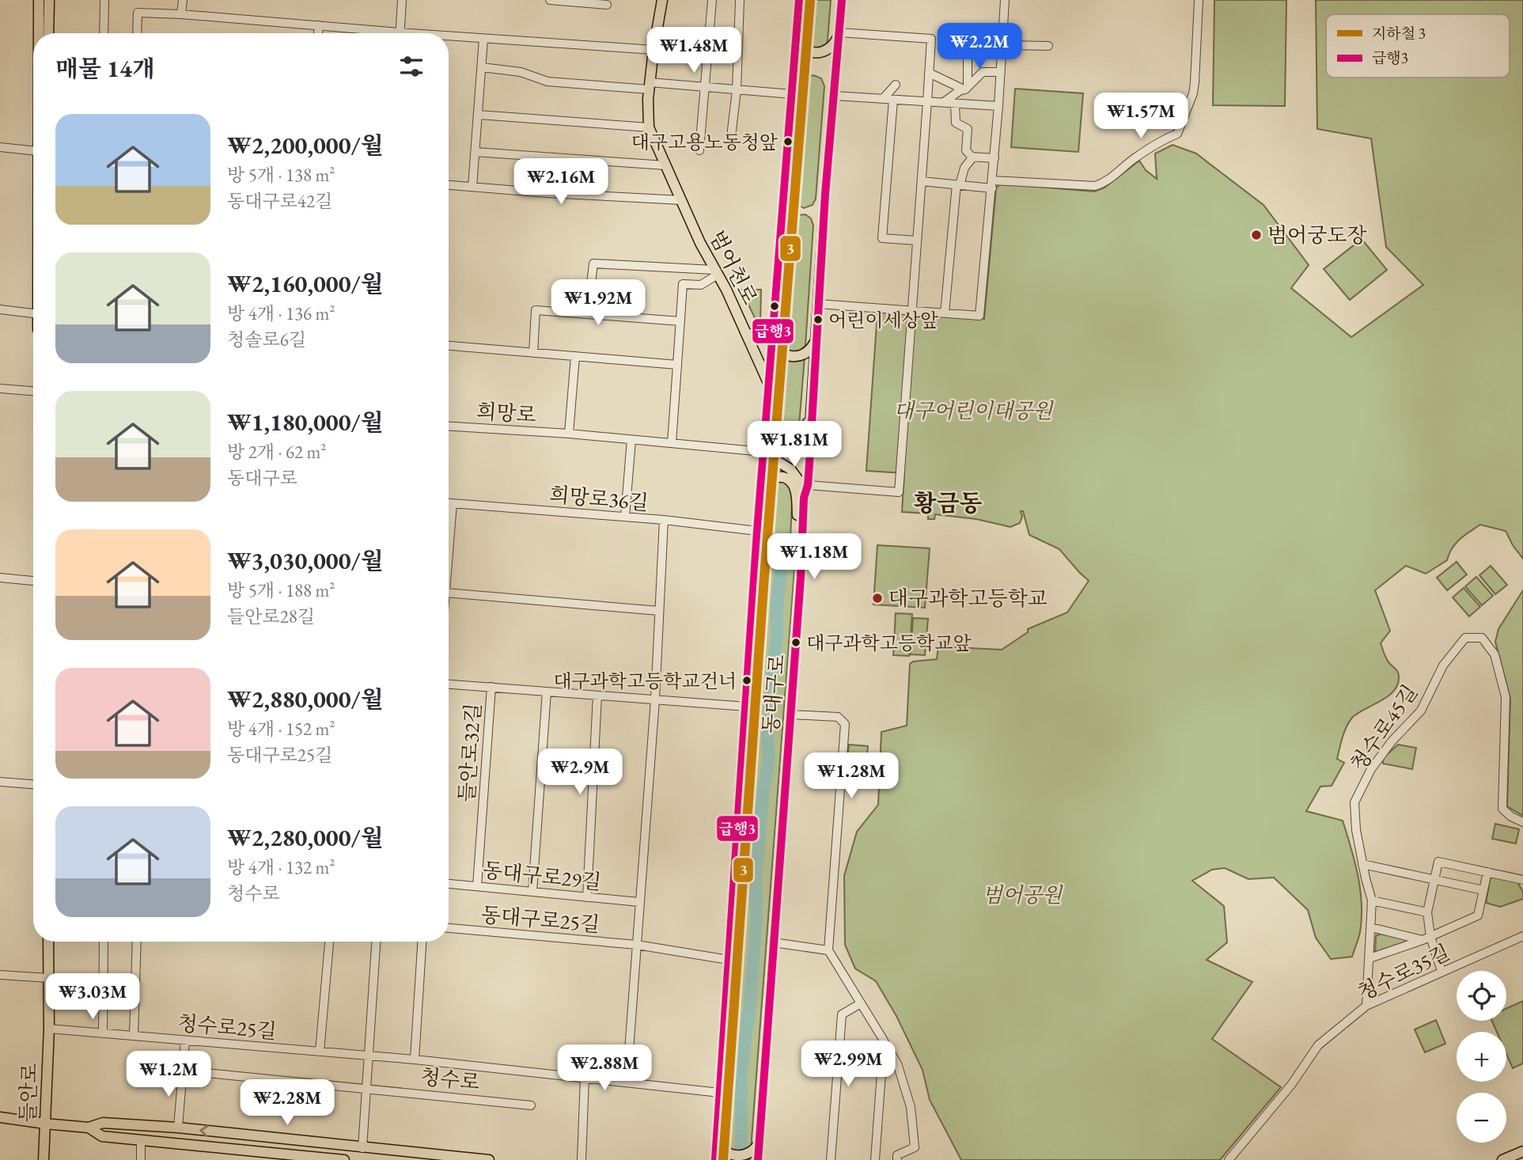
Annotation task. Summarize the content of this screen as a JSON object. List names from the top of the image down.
{
  "streets": {
    "main road": ["범어천로", "동대구로", "들안로"],
    "street": [
      "희망로",
      "희망로36길",
      "청수로45길",
      "들안로32길",
      "동대구로29길",
      "동대구로25길",
      "청수로35길",
      "청수로25길",
      "청수로"
    ]
  },
  "crossings": [
    ["범어천로", "동대구로"],
    ["희망로", "동대구로"],
    ["희망로36길", "들안로32길"],
    ["동대구로", "동대구로25길"],
    ["청수로45길", "청수로35길"],
    ["들안로32길", "동대구로29길"]
  ],
  "districts": ["황금동"],
  "parks": ["대구어린이대공원", "범어공원"],
  "places": [
    "대구고용노동청앞",
    "범어궁도장",
    "어린이세상앞",
    "대구과학고등학교",
    "대구과학고등학교앞",
    "대구과학고등학교건너"
  ],
  "lines": ["metro line 3", "transit line 급행3"],
  "legend": ["지하철 3", "급행3"],
  "page": {
    "price": [
      "₩2.2M",
      "₩1.48M",
      "₩1.57M",
      "₩2.16M",
      "₩1.92M",
      "₩1.81M",
      "₩1.18M",
      "₩2.9M",
      "₩1.28M",
      "₩3.03M",
      "₩2.99M",
      "₩2.88M",
      "₩1.2M",
      "₩2.28M"
    ],
    "heading": "매물 14개",
    "list": [
      {
        "name": "₩2,200,000/월",
        "note": "방 5개 · 138 m² · 동대구로42길"
      },
      {
        "name": "₩2,160,000/월",
        "note": "방 4개 · 136 m² · 청솔로6길"
      },
      {
        "name": "₩1,180,000/월",
        "note": "방 2개 · 62 m² · 동대구로"
      },
      {
        "name": "₩3,030,000/월",
        "note": "방 5개 · 188 m² · 들안로28길"
      },
      {
        "name": "₩2,880,000/월",
        "note": "방 4개 · 152 m² · 동대구로25길"
      },
      {
        "name": "₩2,280,000/월",
        "note": "방 4개 · 132 m² · 청수로"
      }
    ],
    "map_buttons": ["+", "−"]
  }
}
